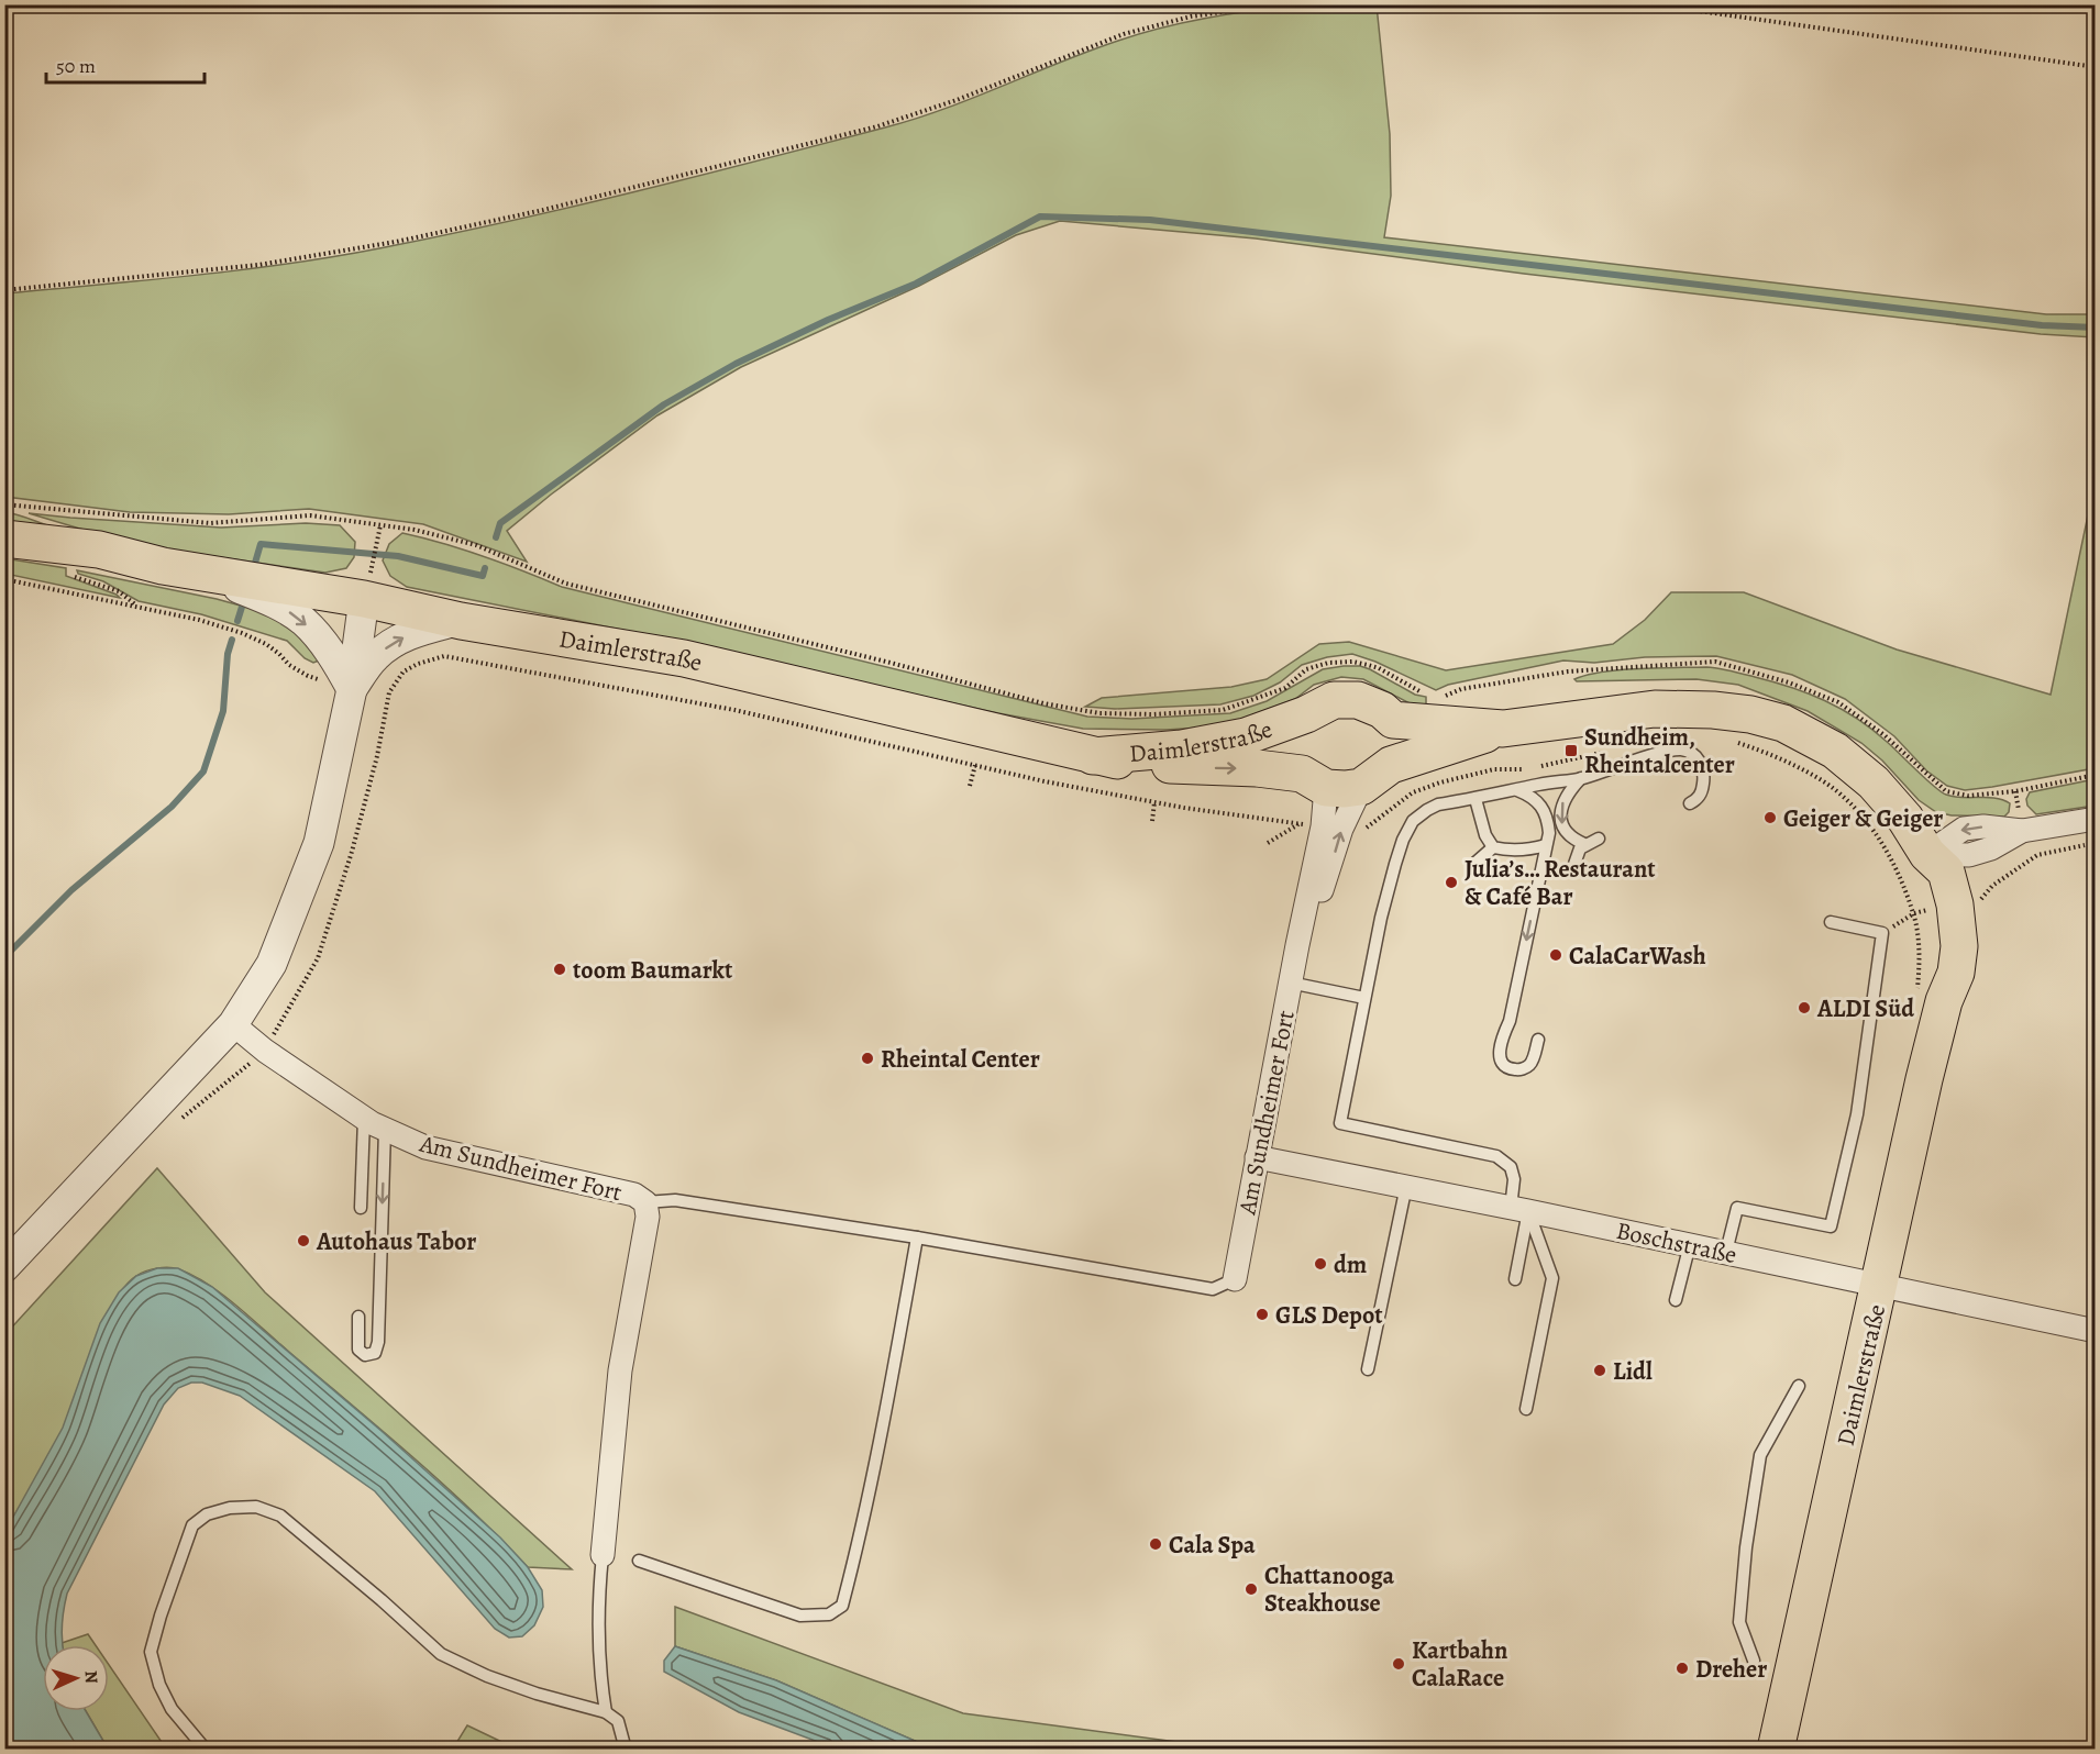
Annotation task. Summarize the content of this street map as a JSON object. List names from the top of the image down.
{
  "streets": {
    "main road": ["Daimlerstraße"],
    "street": ["Am Sundheimer Fort", "Boschstraße"]
  },
  "crossings": [
    ["Daimlerstraße", "Am Sundheimer Fort"],
    ["Daimlerstraße", "Boschstraße"],
    ["Am Sundheimer Fort", "Boschstraße"]
  ],
  "places": {
    "transit": ["Sundheim, Rheintalcenter"],
    "other": [
      "Geiger & Geiger",
      "Julia’s… Restaurant & Café Bar",
      "CalaCarWash",
      "toom Baumarkt",
      "ALDI Süd",
      "Rheintal Center",
      "Autohaus Tabor",
      "dm",
      "GLS Depot",
      "Lidl",
      "Cala Spa",
      "Chattanooga Steakhouse",
      "Kartbahn CalaRace",
      "Dreher"
    ]
  },
  "scale_bar": "50 m",
  "north": "right"
}
